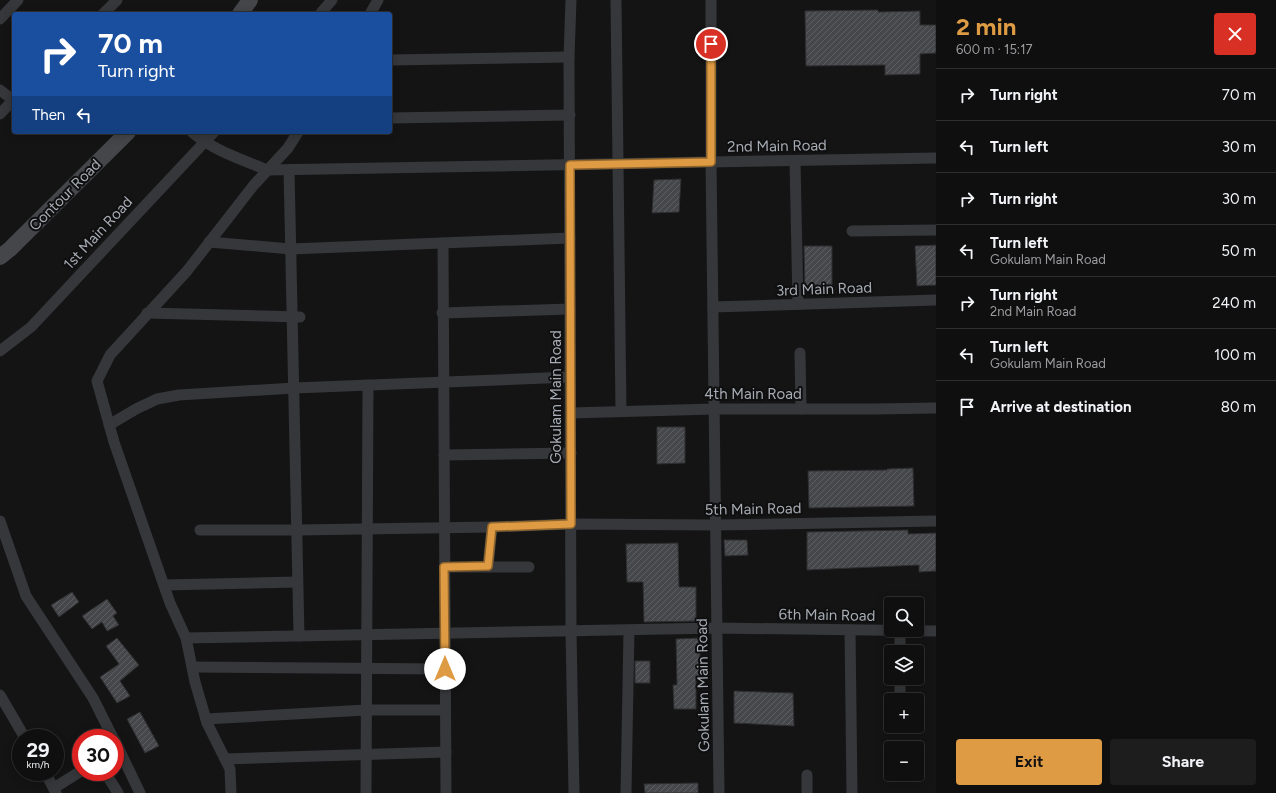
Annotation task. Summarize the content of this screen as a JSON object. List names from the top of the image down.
{
  "streets": {
    "main road": ["Contour Road"],
    "street": [
      "2nd Main Road",
      "1st Main Road",
      "3rd Main Road",
      "4th Main Road",
      "Gokulam Main Road",
      "5th Main Road",
      "6th Main Road"
    ]
  },
  "crossings": [
    ["2nd Main Road", "Gokulam Main Road"],
    ["3rd Main Road", "Gokulam Main Road"],
    ["4th Main Road", "Gokulam Main Road"],
    ["Gokulam Main Road", "5th Main Road"],
    ["Gokulam Main Road", "6th Main Road"]
  ],
  "page": {
    "heading": ["2 min", "600 m · 15:17"],
    "turn": ["70 m", "Turn right"],
    "list": [
      {
        "name": "Turn right",
        "value": "70 m"
      },
      {
        "name": "Turn left",
        "value": "30 m"
      },
      {
        "name": "Turn right",
        "value": "30 m"
      },
      {
        "name": "Turn left",
        "note": "Gokulam Main Road",
        "value": "50 m"
      },
      {
        "name": "Turn right",
        "note": "2nd Main Road",
        "value": "240 m"
      },
      {
        "name": "Turn left",
        "note": "Gokulam Main Road",
        "value": "100 m"
      },
      {
        "name": "Arrive at destination",
        "value": "80 m"
      }
    ],
    "then": "Then",
    "map_buttons": ["+", "−"],
    "speed": "29 km/h",
    "limit": "30",
    "buttons": ["Exit", "Share"]
  }
}
